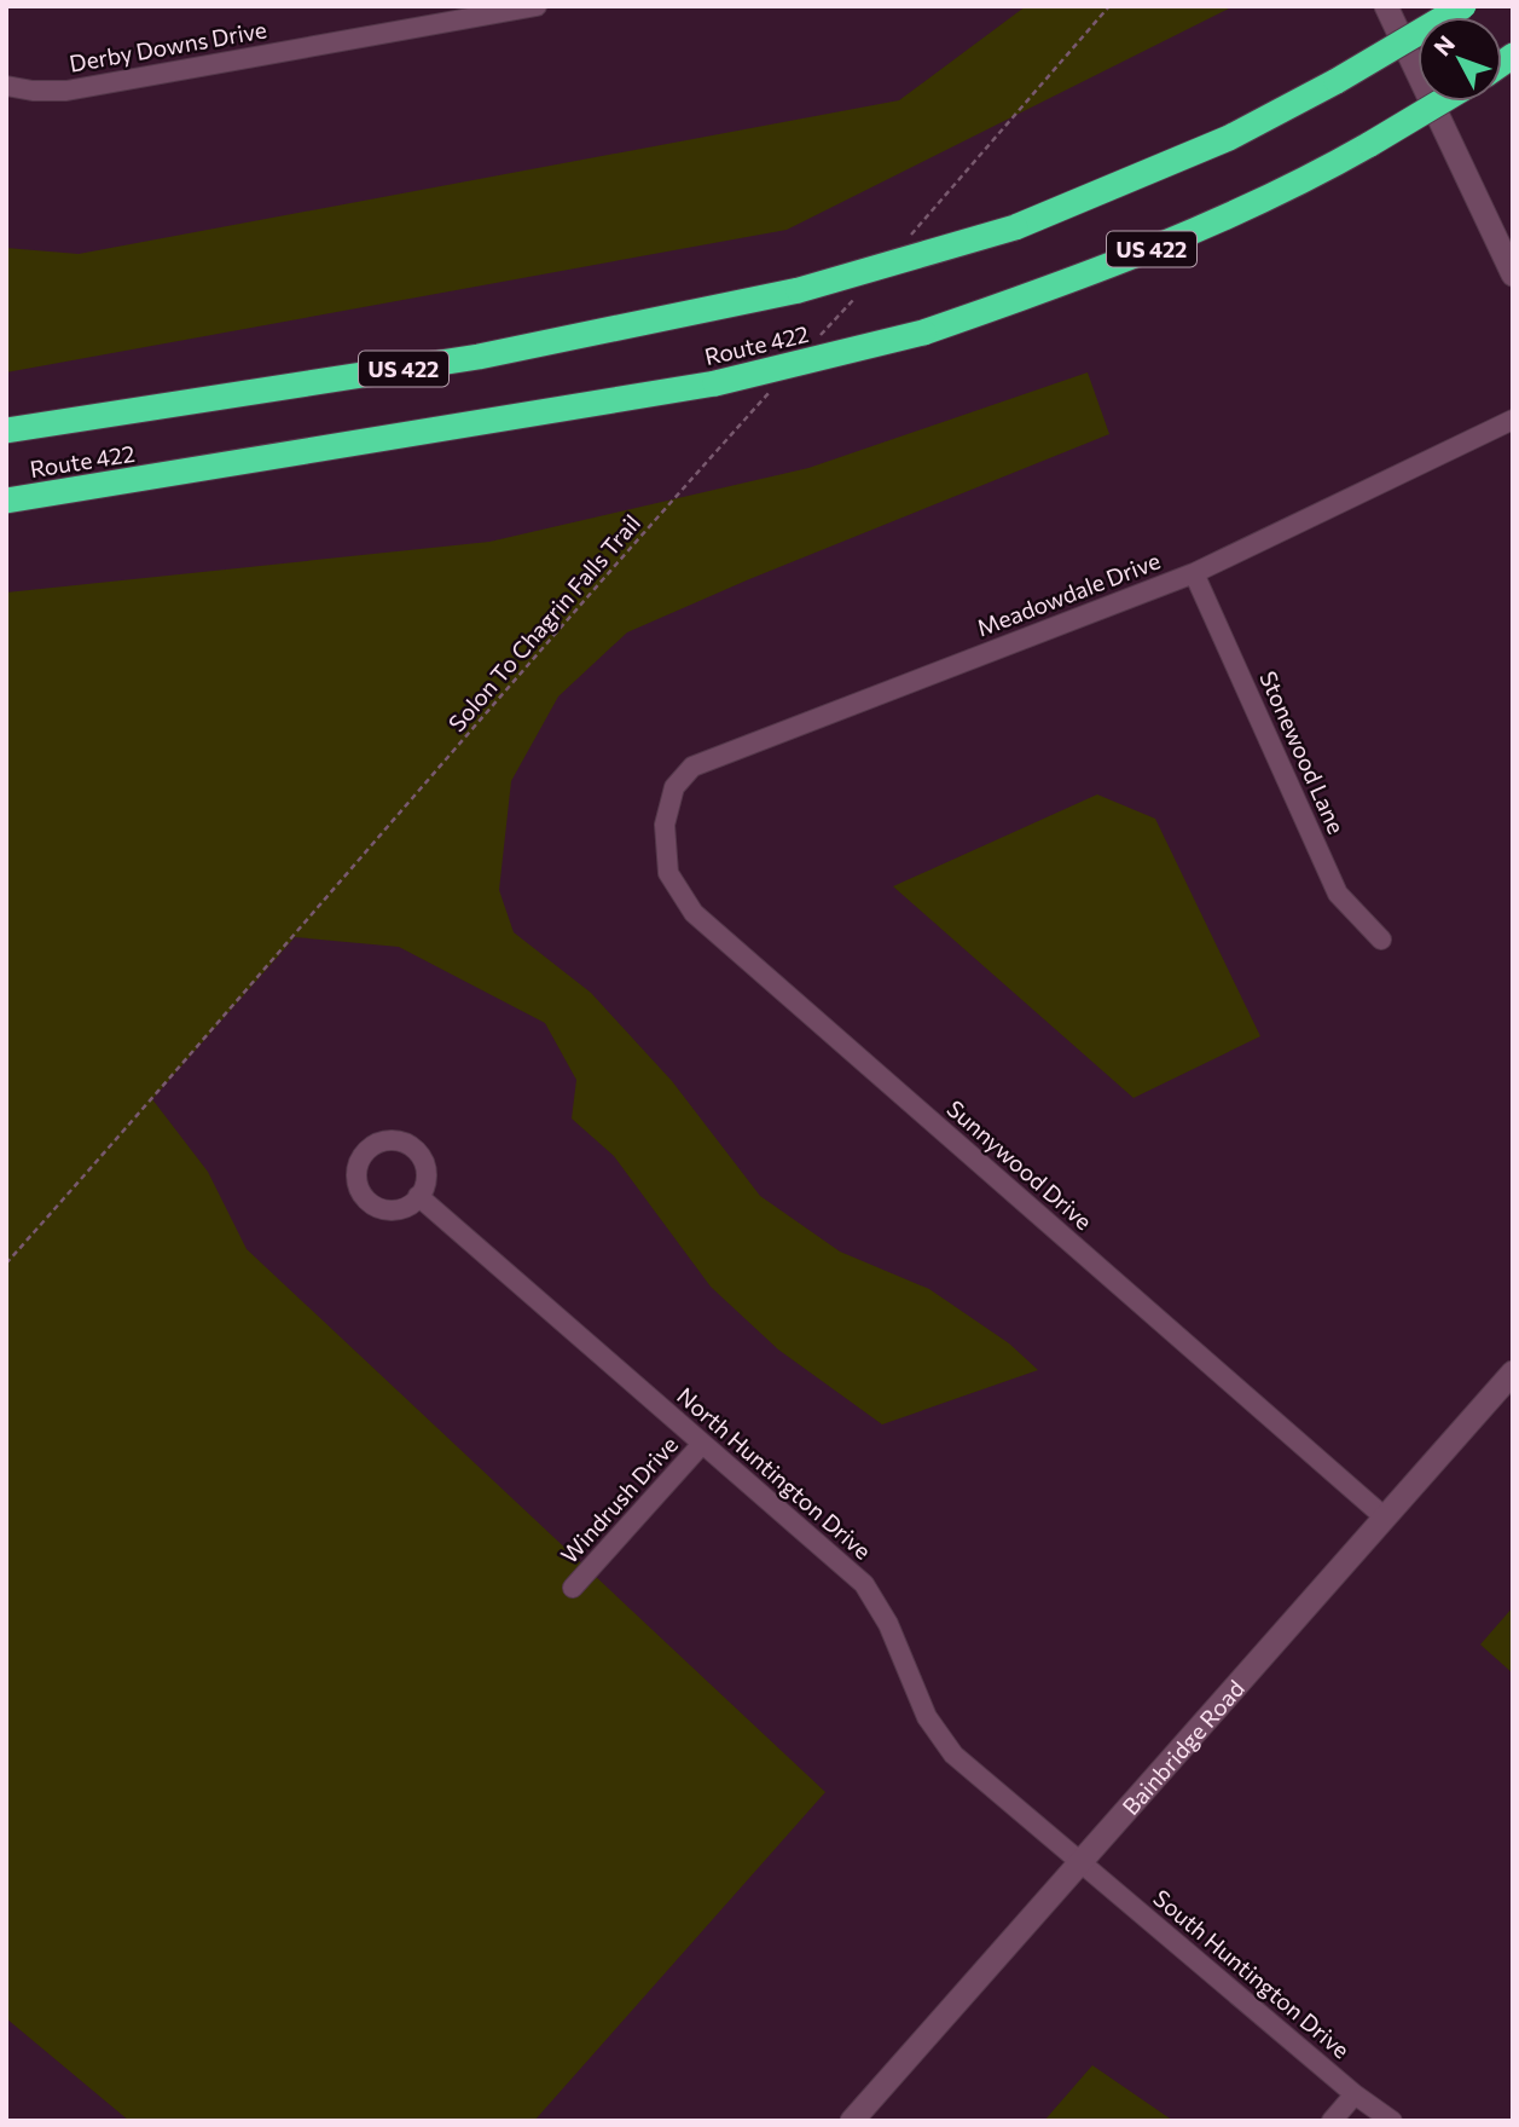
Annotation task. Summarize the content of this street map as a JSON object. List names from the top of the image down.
{
  "streets": {
    "highway": ["US 422", "Route 422"],
    "street": [
      "Derby Downs Drive",
      "Meadowdale Drive",
      "Stonewood Lane",
      "Sunnywood Drive",
      "North Huntington Drive",
      "Windrush Drive",
      "Bainbridge Road",
      "South Huntington Drive"
    ],
    "path": ["Solon To Chagrin Falls Trail"]
  },
  "crossings": [
    ["Meadowdale Drive", "Stonewood Lane"],
    ["Meadowdale Drive", "Sunnywood Drive"],
    ["Sunnywood Drive", "Bainbridge Road"],
    ["North Huntington Drive", "Windrush Drive"],
    ["North Huntington Drive", "Bainbridge Road"],
    ["North Huntington Drive", "South Huntington Drive"],
    ["Bainbridge Road", "South Huntington Drive"]
  ],
  "north": "top left"
}
